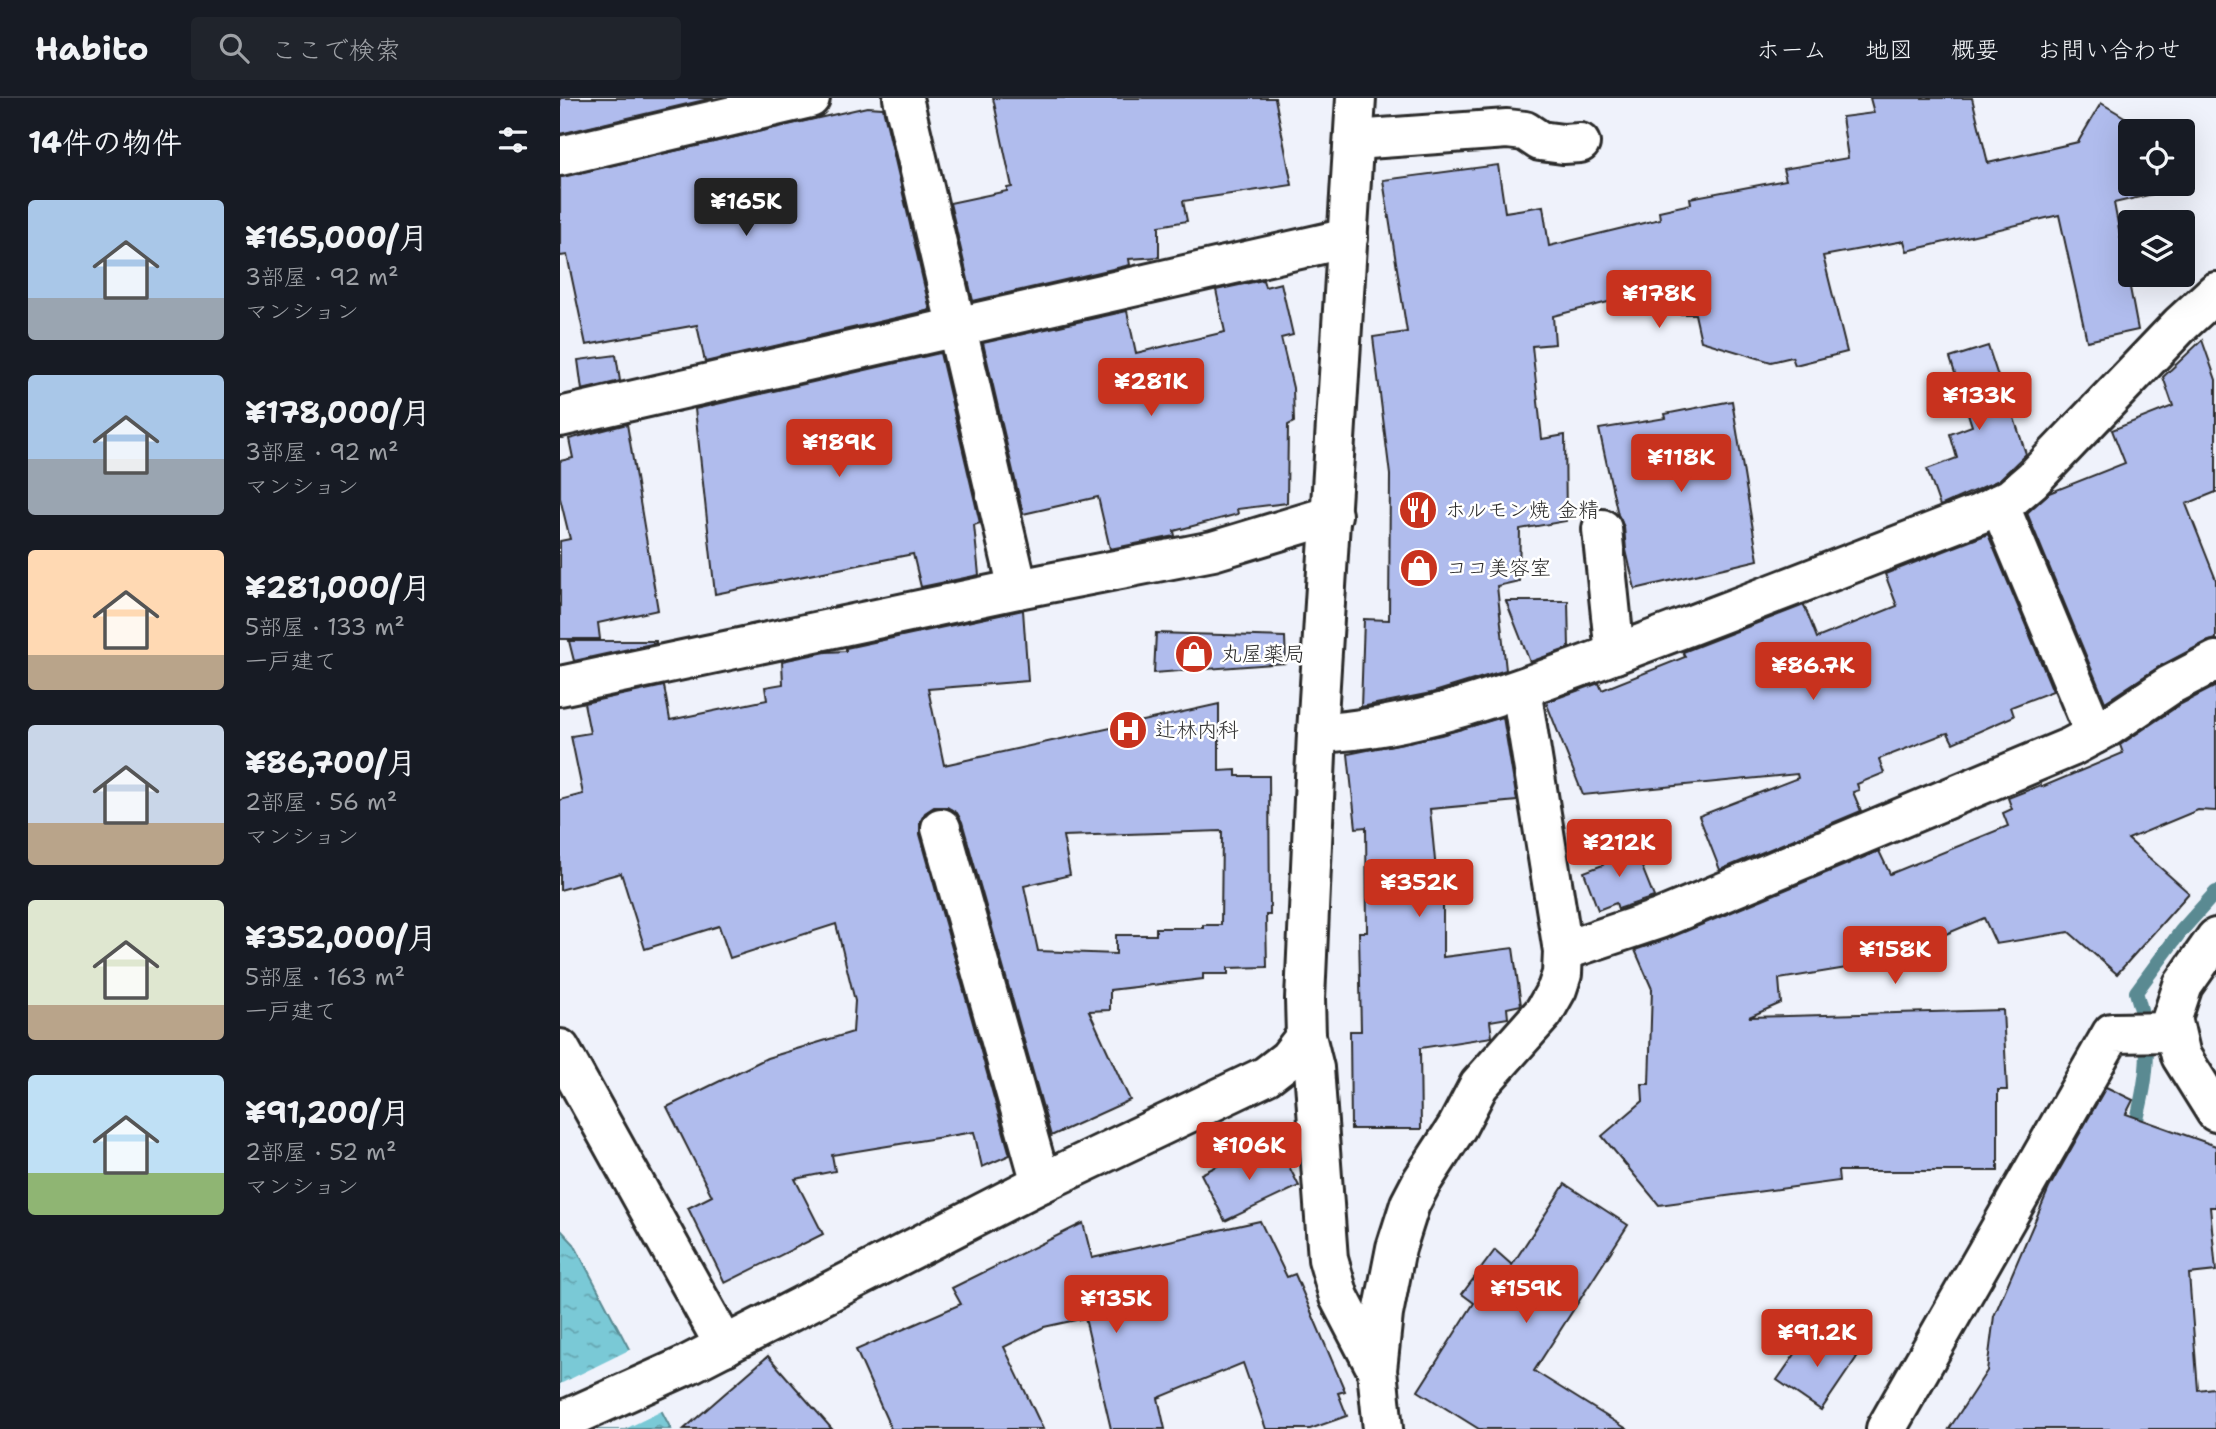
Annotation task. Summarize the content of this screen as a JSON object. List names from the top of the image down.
{
  "places": {
    "restaurant": ["ホルモン焼 金精"],
    "shop": ["ココ美容室", "丸屋薬局"],
    "hospital": ["辻林内科"]
  },
  "page": {
    "header": "Habito",
    "search": "ここで検索",
    "nav": [
      "ホーム",
      "地図",
      "概要",
      "お問い合わせ"
    ],
    "heading": "14件の物件",
    "price": [
      "¥165K",
      "¥178K",
      "¥281K",
      "¥133K",
      "¥189K",
      "¥118K",
      "¥86.7K",
      "¥212K",
      "¥352K",
      "¥158K",
      "¥106K",
      "¥159K",
      "¥135K",
      "¥91.2K"
    ],
    "list": [
      {
        "name": "¥165,000/月",
        "note": "3部屋 · 92 m² · マンション"
      },
      {
        "name": "¥178,000/月",
        "note": "3部屋 · 92 m² · マンション"
      },
      {
        "name": "¥281,000/月",
        "note": "5部屋 · 133 m² · 一戸建て"
      },
      {
        "name": "¥86,700/月",
        "note": "2部屋 · 56 m² · マンション"
      },
      {
        "name": "¥352,000/月",
        "note": "5部屋 · 163 m² · 一戸建て"
      },
      {
        "name": "¥91,200/月",
        "note": "2部屋 · 52 m² · マンション"
      }
    ]
  }
}
